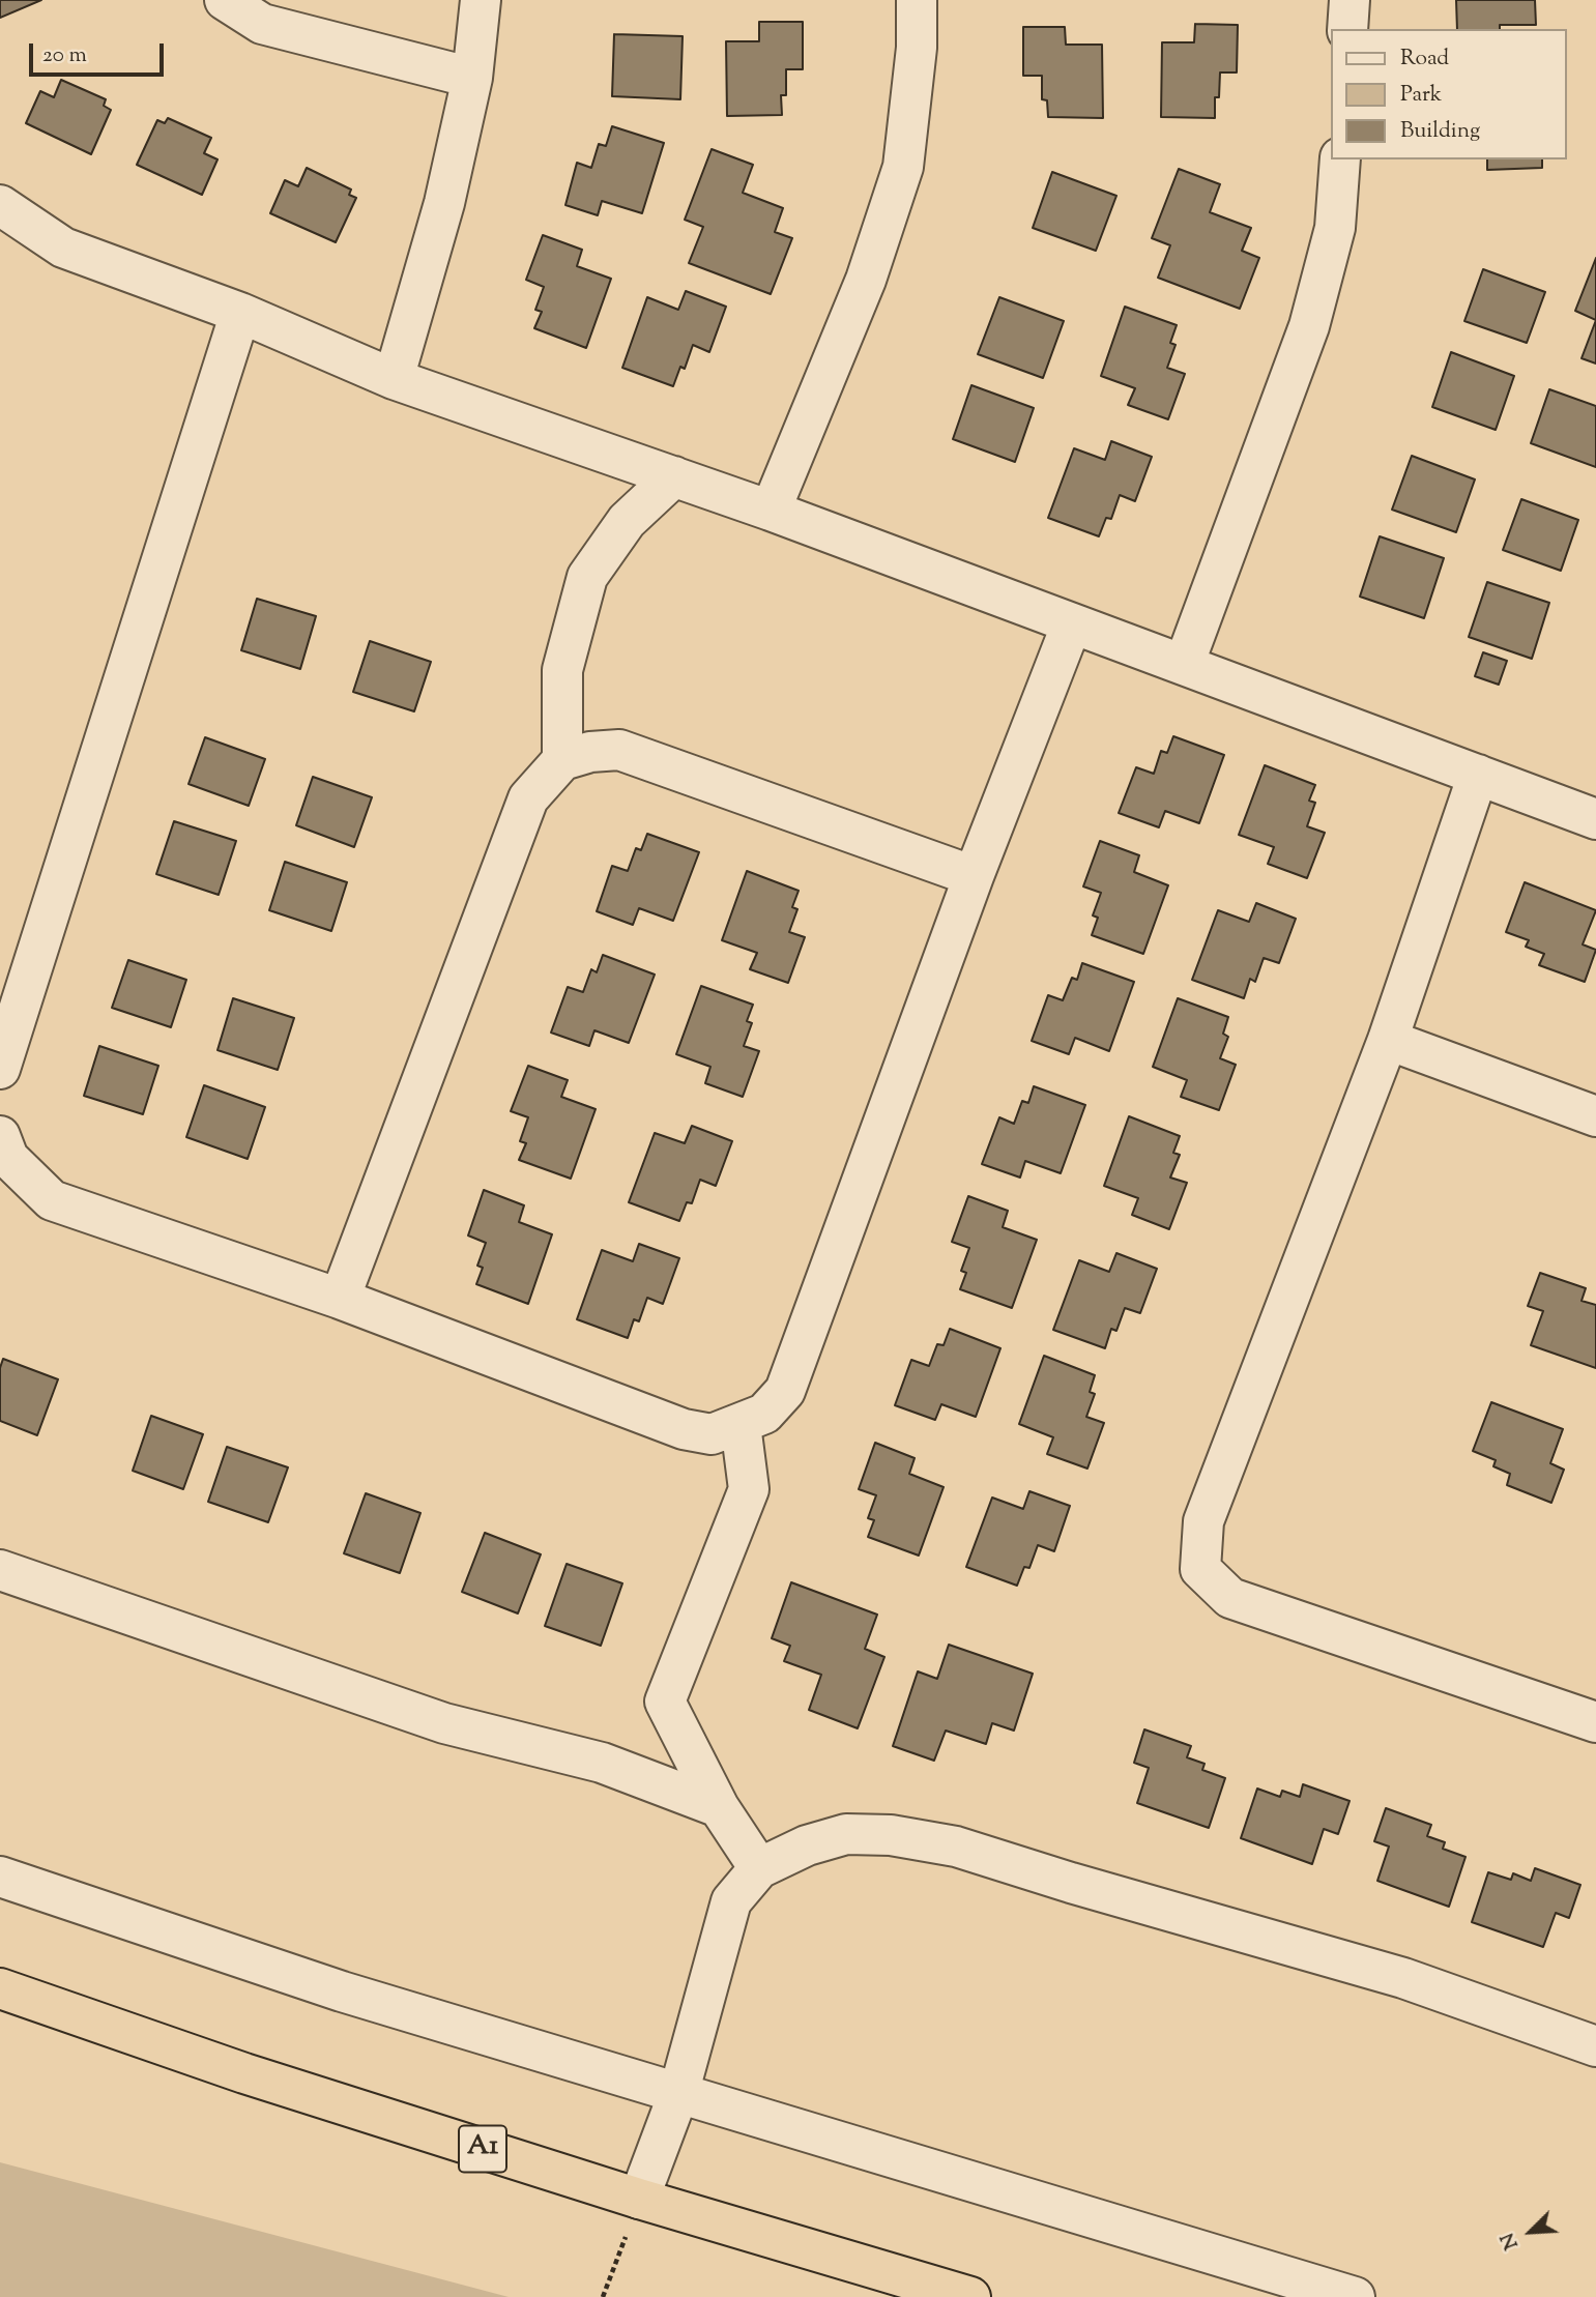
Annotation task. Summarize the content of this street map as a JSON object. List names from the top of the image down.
{
  "streets": {
    "highway": ["A1"]
  },
  "legend": ["Road", "Park", "Building"],
  "scale_bar": "20 m",
  "north": "bottom left"
}
